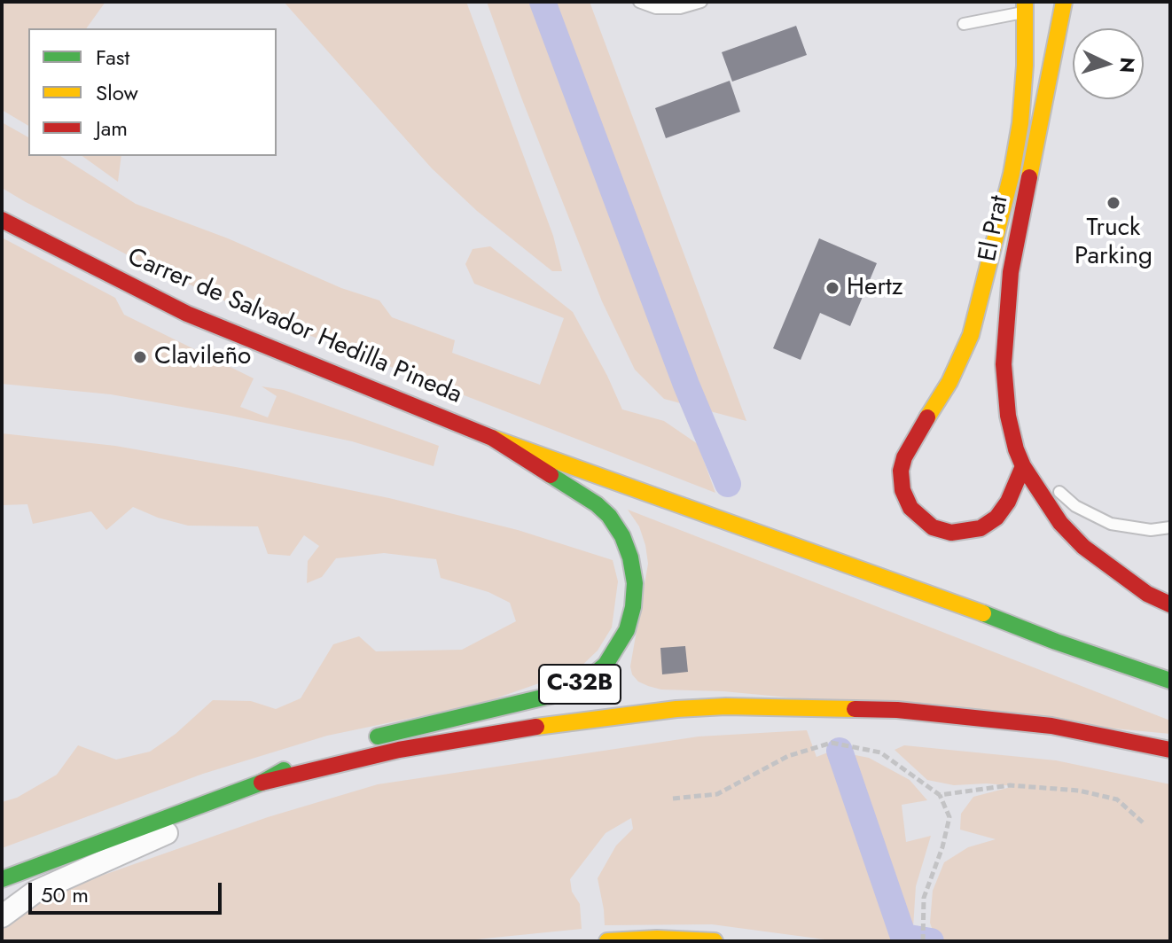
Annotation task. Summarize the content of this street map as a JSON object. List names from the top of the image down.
{
  "streets": {
    "main road": ["El Prat", "Carrer de Salvador Hedilla Pineda", "C-32B"]
  },
  "crossings": [
    ["Carrer de Salvador Hedilla Pineda", "C-32B"]
  ],
  "places": ["Truck Parking", "Hertz", "Clavileño"],
  "legend": ["Fast", "Slow", "Jam"],
  "scale_bar": "50 m",
  "north": "right"
}
